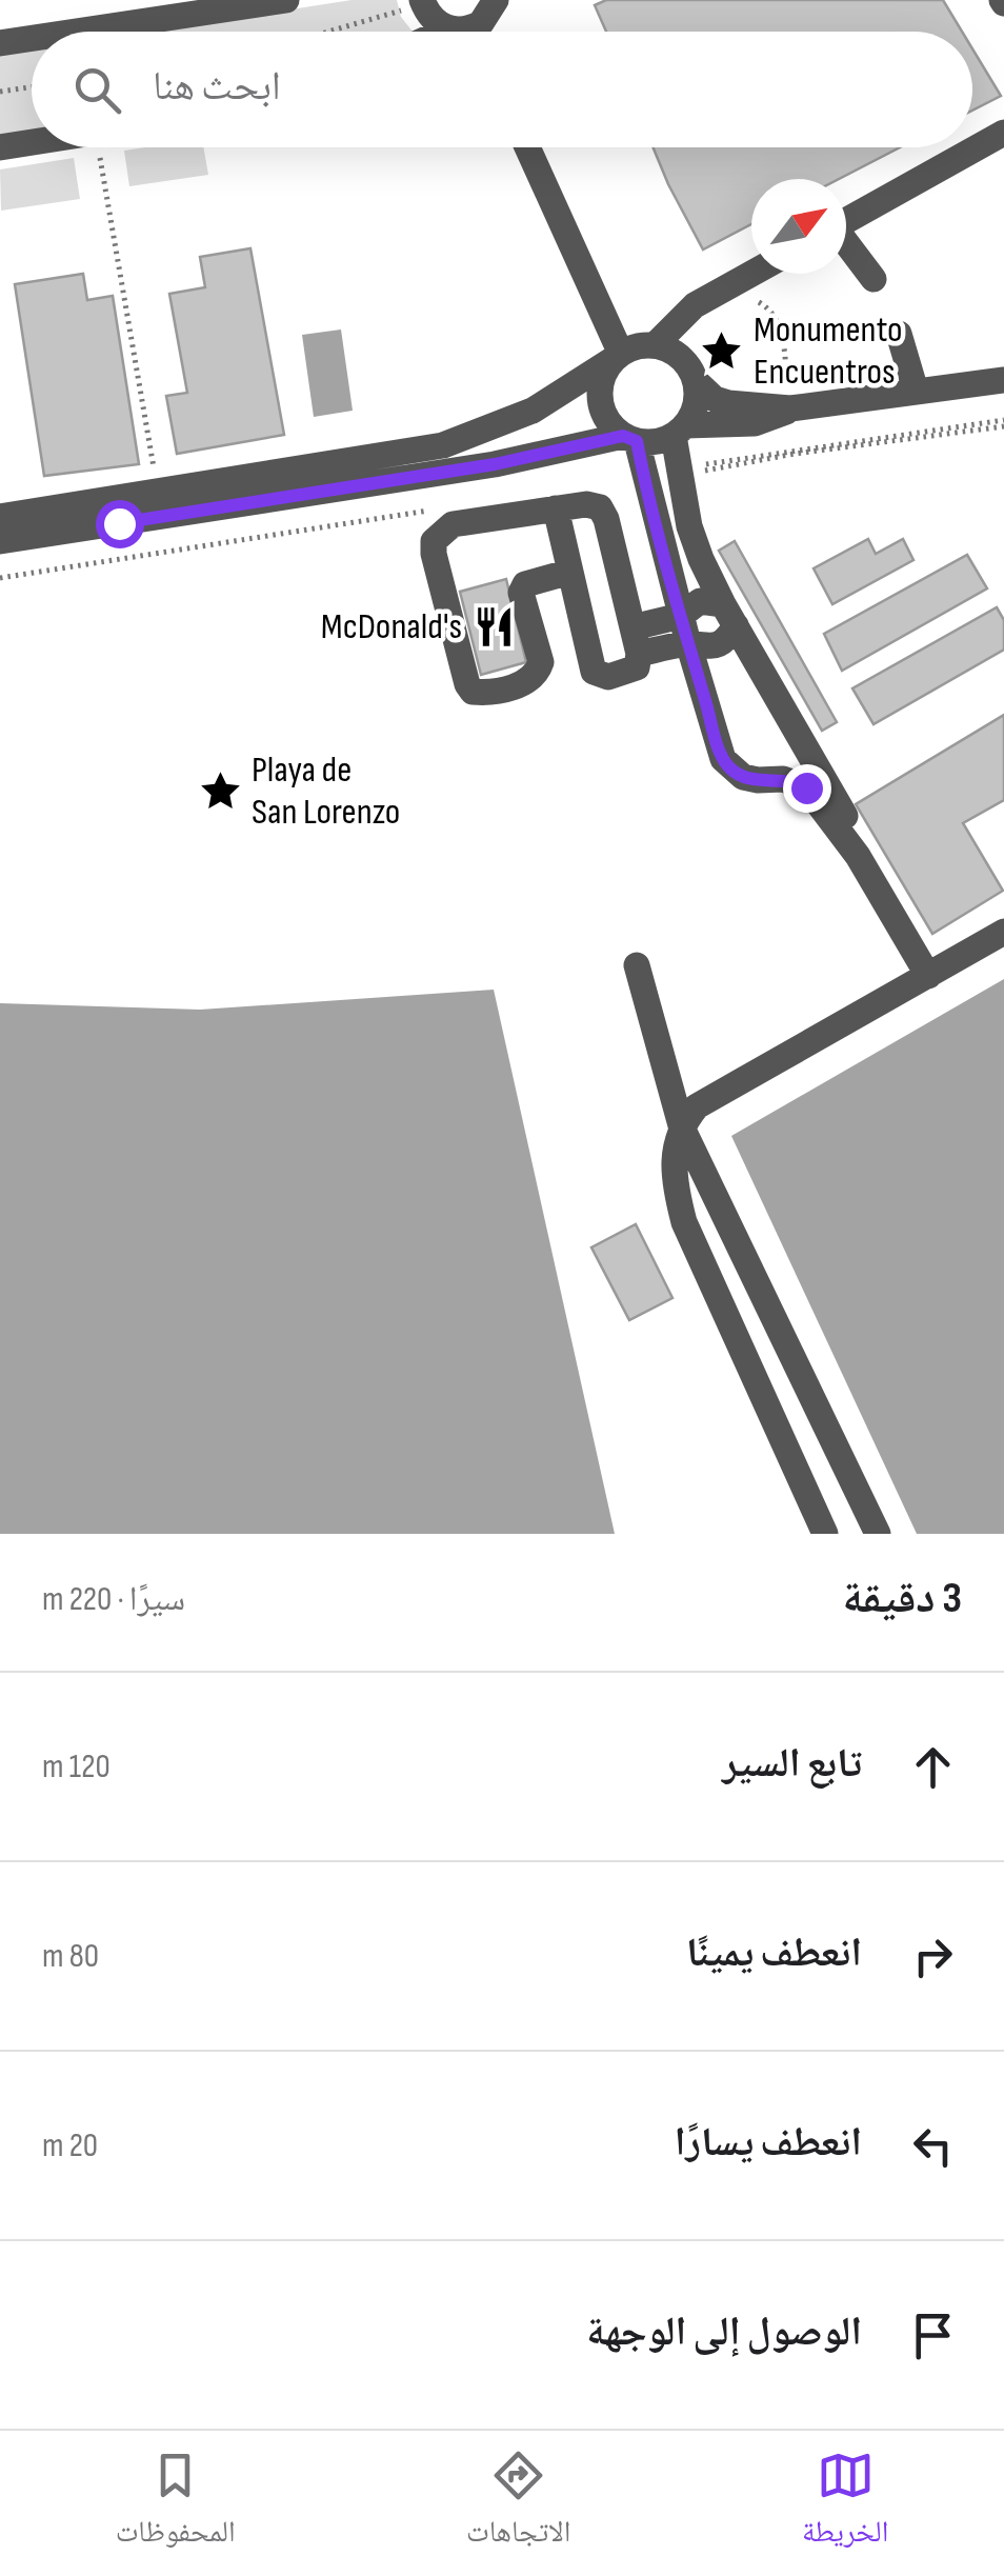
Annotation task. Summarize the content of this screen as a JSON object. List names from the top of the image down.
{
  "places": {
    "place": ["Monumento Encuentros", "Playa de San Lorenzo"],
    "restaurant": ["McDonald's"]
  },
  "north": "top right",
  "page": {
    "search": "ابحث هنا",
    "heading": ["3 دقيقة", "سيرًا · 220 m"],
    "list": [
      ["تابع السير", "120 m"],
      ["انعطف يمينًا", "80 m"],
      ["انعطف يسارًا", "20 m"],
      "الوصول إلى الوجهة"
    ],
    "nav": ["الخريطة", "الاتجاهات", "المحفوظات"]
  }
}
